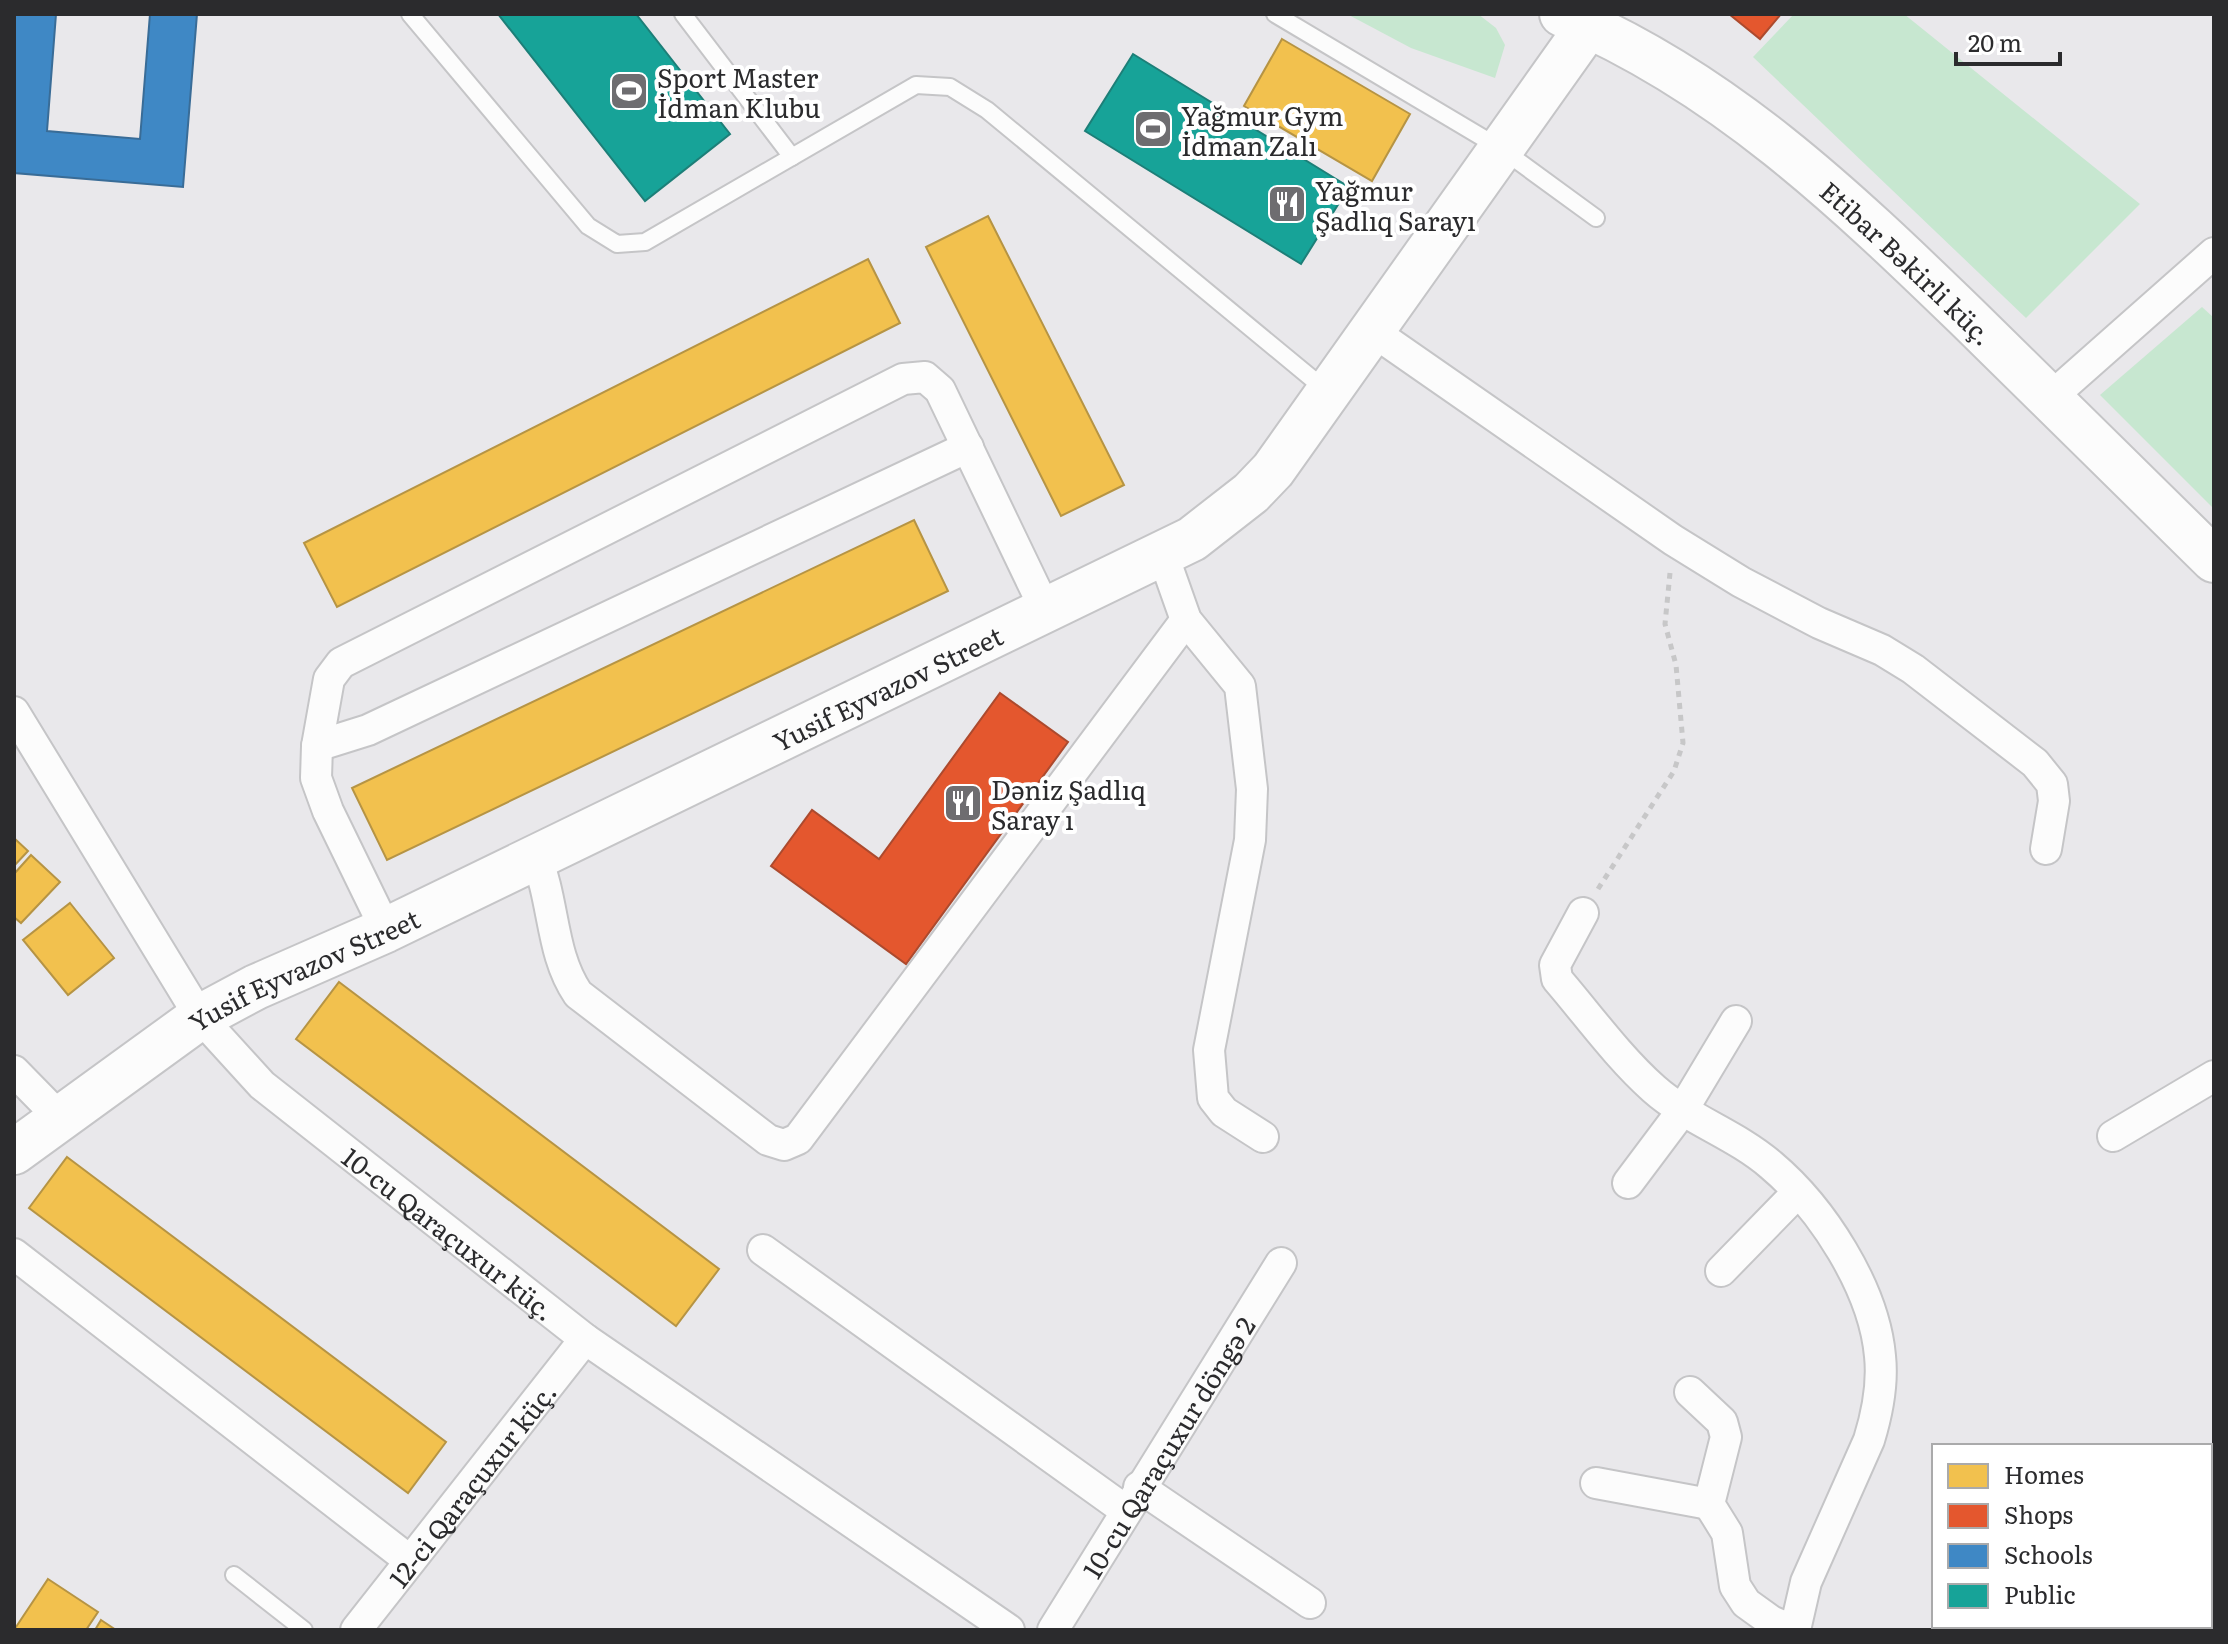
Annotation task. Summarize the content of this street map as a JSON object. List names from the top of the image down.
{
  "streets": {
    "street": [
      "Etibar Bəkirli küç.",
      "Yusif Eyvazov Street",
      "10-cu Qaraçuxur küç.",
      "10-cu Qaraçuxur döngə 2",
      "12-ci Qaraçuxur küç."
    ]
  },
  "crossings": [
    ["Etibar Bəkirli küç.", "Yusif Eyvazov Street"],
    ["Yusif Eyvazov Street", "10-cu Qaraçuxur küç."],
    ["10-cu Qaraçuxur küç.", "12-ci Qaraçuxur küç."]
  ],
  "places": {
    "sports": ["Sport Master İdman Klubu", "Yağmur Gym İdman Zalı"],
    "restaurant": ["Yağmur Şadlıq Sarayı", "Dəniz Şadlıq Saray ı"]
  },
  "legend": [
    "Homes",
    "Shops",
    "Schools",
    "Public"
  ],
  "scale_bar": "20 m"
}
